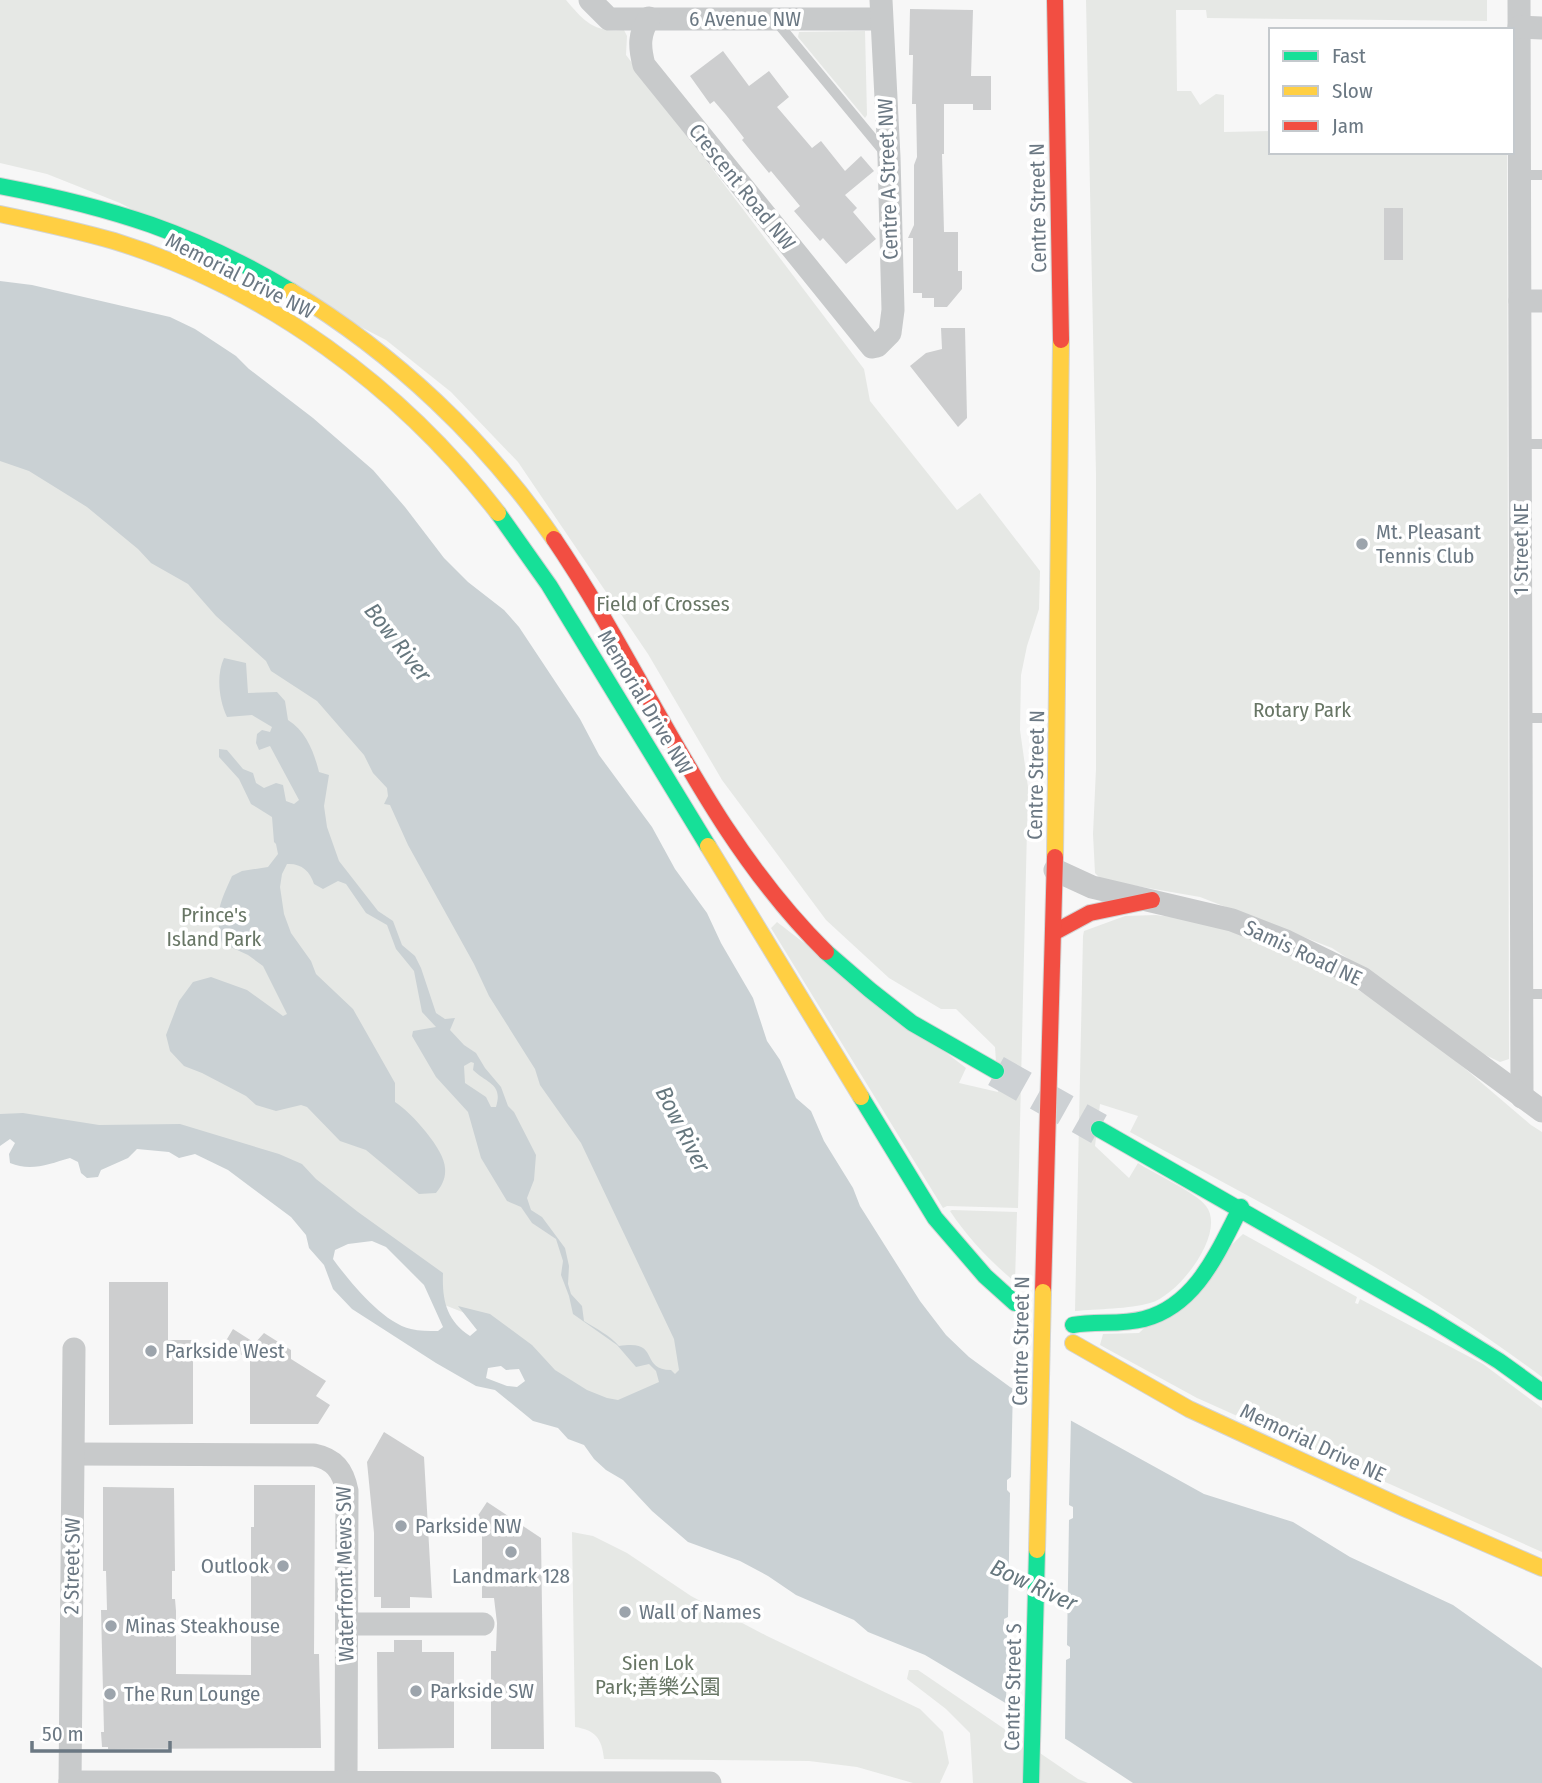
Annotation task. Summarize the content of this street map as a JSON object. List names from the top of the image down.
{
  "streets": {
    "main road": [
      "Centre Street N",
      "Memorial Drive NW",
      "Memorial Drive NE",
      "Centre Street S"
    ],
    "street": [
      "6 Avenue NW",
      "Centre A Street NW",
      "Crescent Road NW",
      "1 Street NE",
      "Samis Road NE",
      "2 Street SW",
      "Waterfront Mews SW"
    ]
  },
  "crossings": [
    ["6 Avenue NW", "Centre A Street NW"],
    ["6 Avenue NW", "Crescent Road NW"],
    ["Centre A Street NW", "Crescent Road NW"],
    ["Centre Street N", "Samis Road NE"],
    ["Centre Street N", "Centre Street S"],
    ["1 Street NE", "Samis Road NE"],
    ["2 Street SW", "Waterfront Mews SW"]
  ],
  "water": ["Bow River"],
  "parks": [
    "Field of Crosses",
    "Rotary Park",
    "Prince's Island Park",
    "Sien Lok Park;善樂公園"
  ],
  "places": [
    "Mt. Pleasant Tennis Club",
    "Parkside West",
    "Parkside NW",
    "Landmark 128",
    "Outlook",
    "Wall of Names",
    "Minas Steakhouse",
    "Parkside SW",
    "The Run Lounge"
  ],
  "legend": ["Fast", "Slow", "Jam"],
  "scale_bar": "50 m"
}
